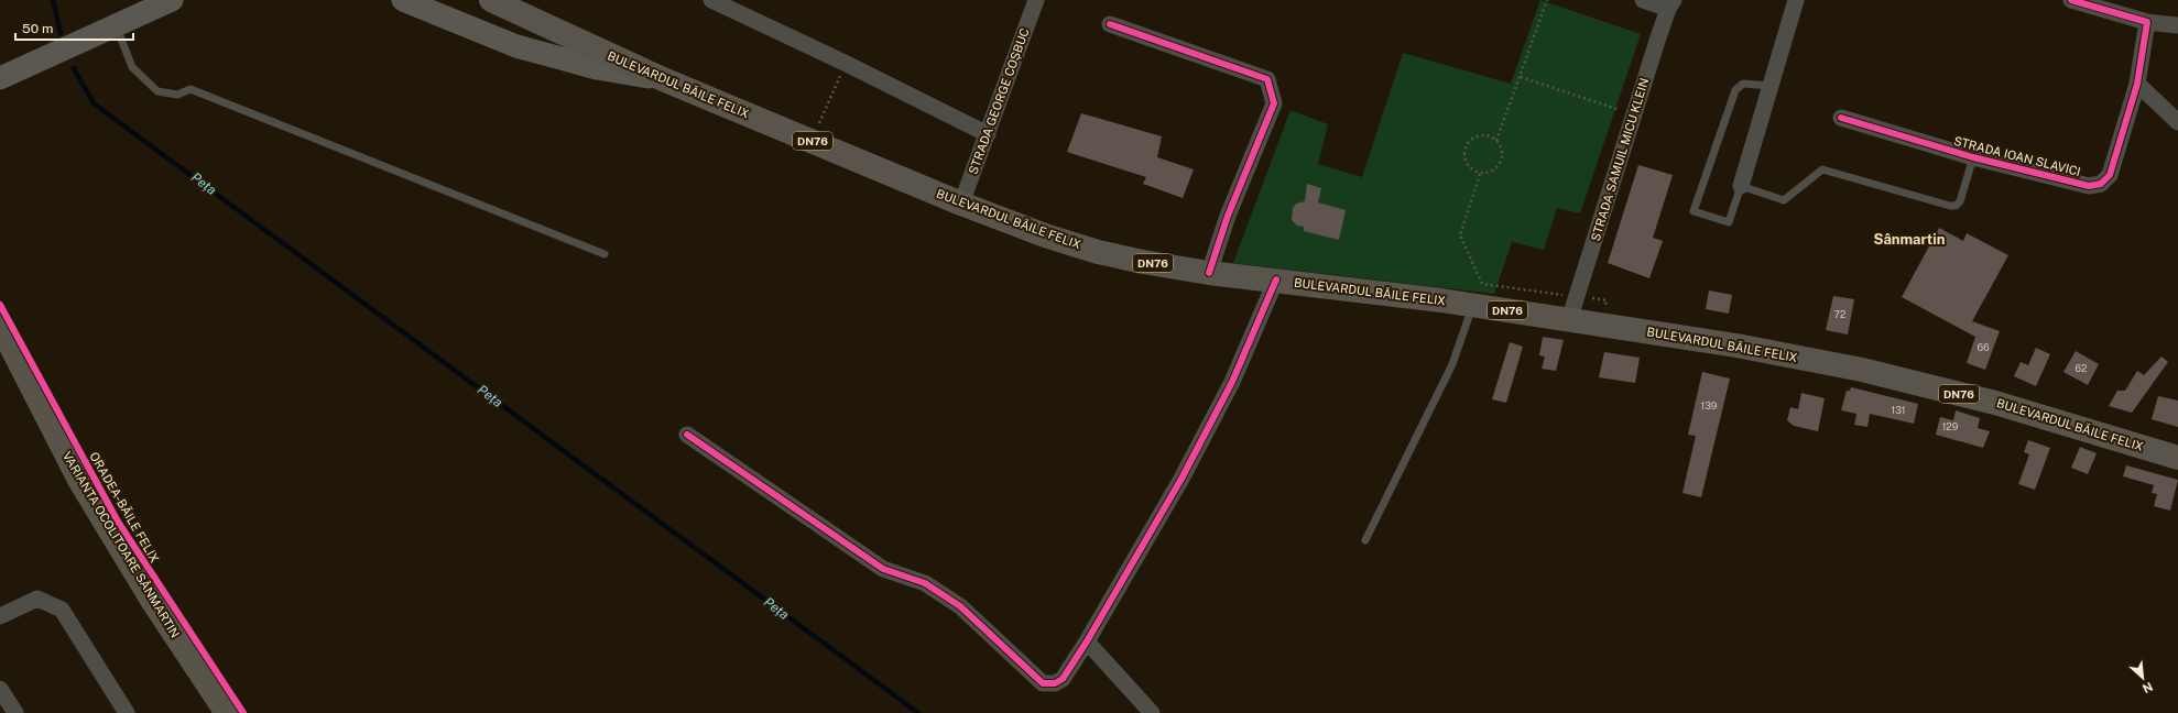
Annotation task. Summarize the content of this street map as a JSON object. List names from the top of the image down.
{
  "streets": {
    "highway": ["VARIANTA OCOLITOARE SÂNMARTIN"],
    "main road": ["BULEVARDUL BĂILE FELIX", "DN76"],
    "street": ["STRADA GEORGE COȘBUC", "STRADA IOAN SLAVICI", "STRADA SAMUIL MICU KLEIN"],
    "cycle path": ["ORADEA-BĂILE FELIX"]
  },
  "crossings": [
    ["BULEVARDUL BĂILE FELIX", "STRADA GEORGE COȘBUC"],
    ["BULEVARDUL BĂILE FELIX", "STRADA SAMUIL MICU KLEIN"]
  ],
  "districts": ["Sânmartin"],
  "water": ["Peța"],
  "house_numbers": [
    "72",
    "66",
    "62",
    "139",
    "131",
    "129"
  ],
  "scale_bar": "50 m",
  "north": "bottom right"
}
